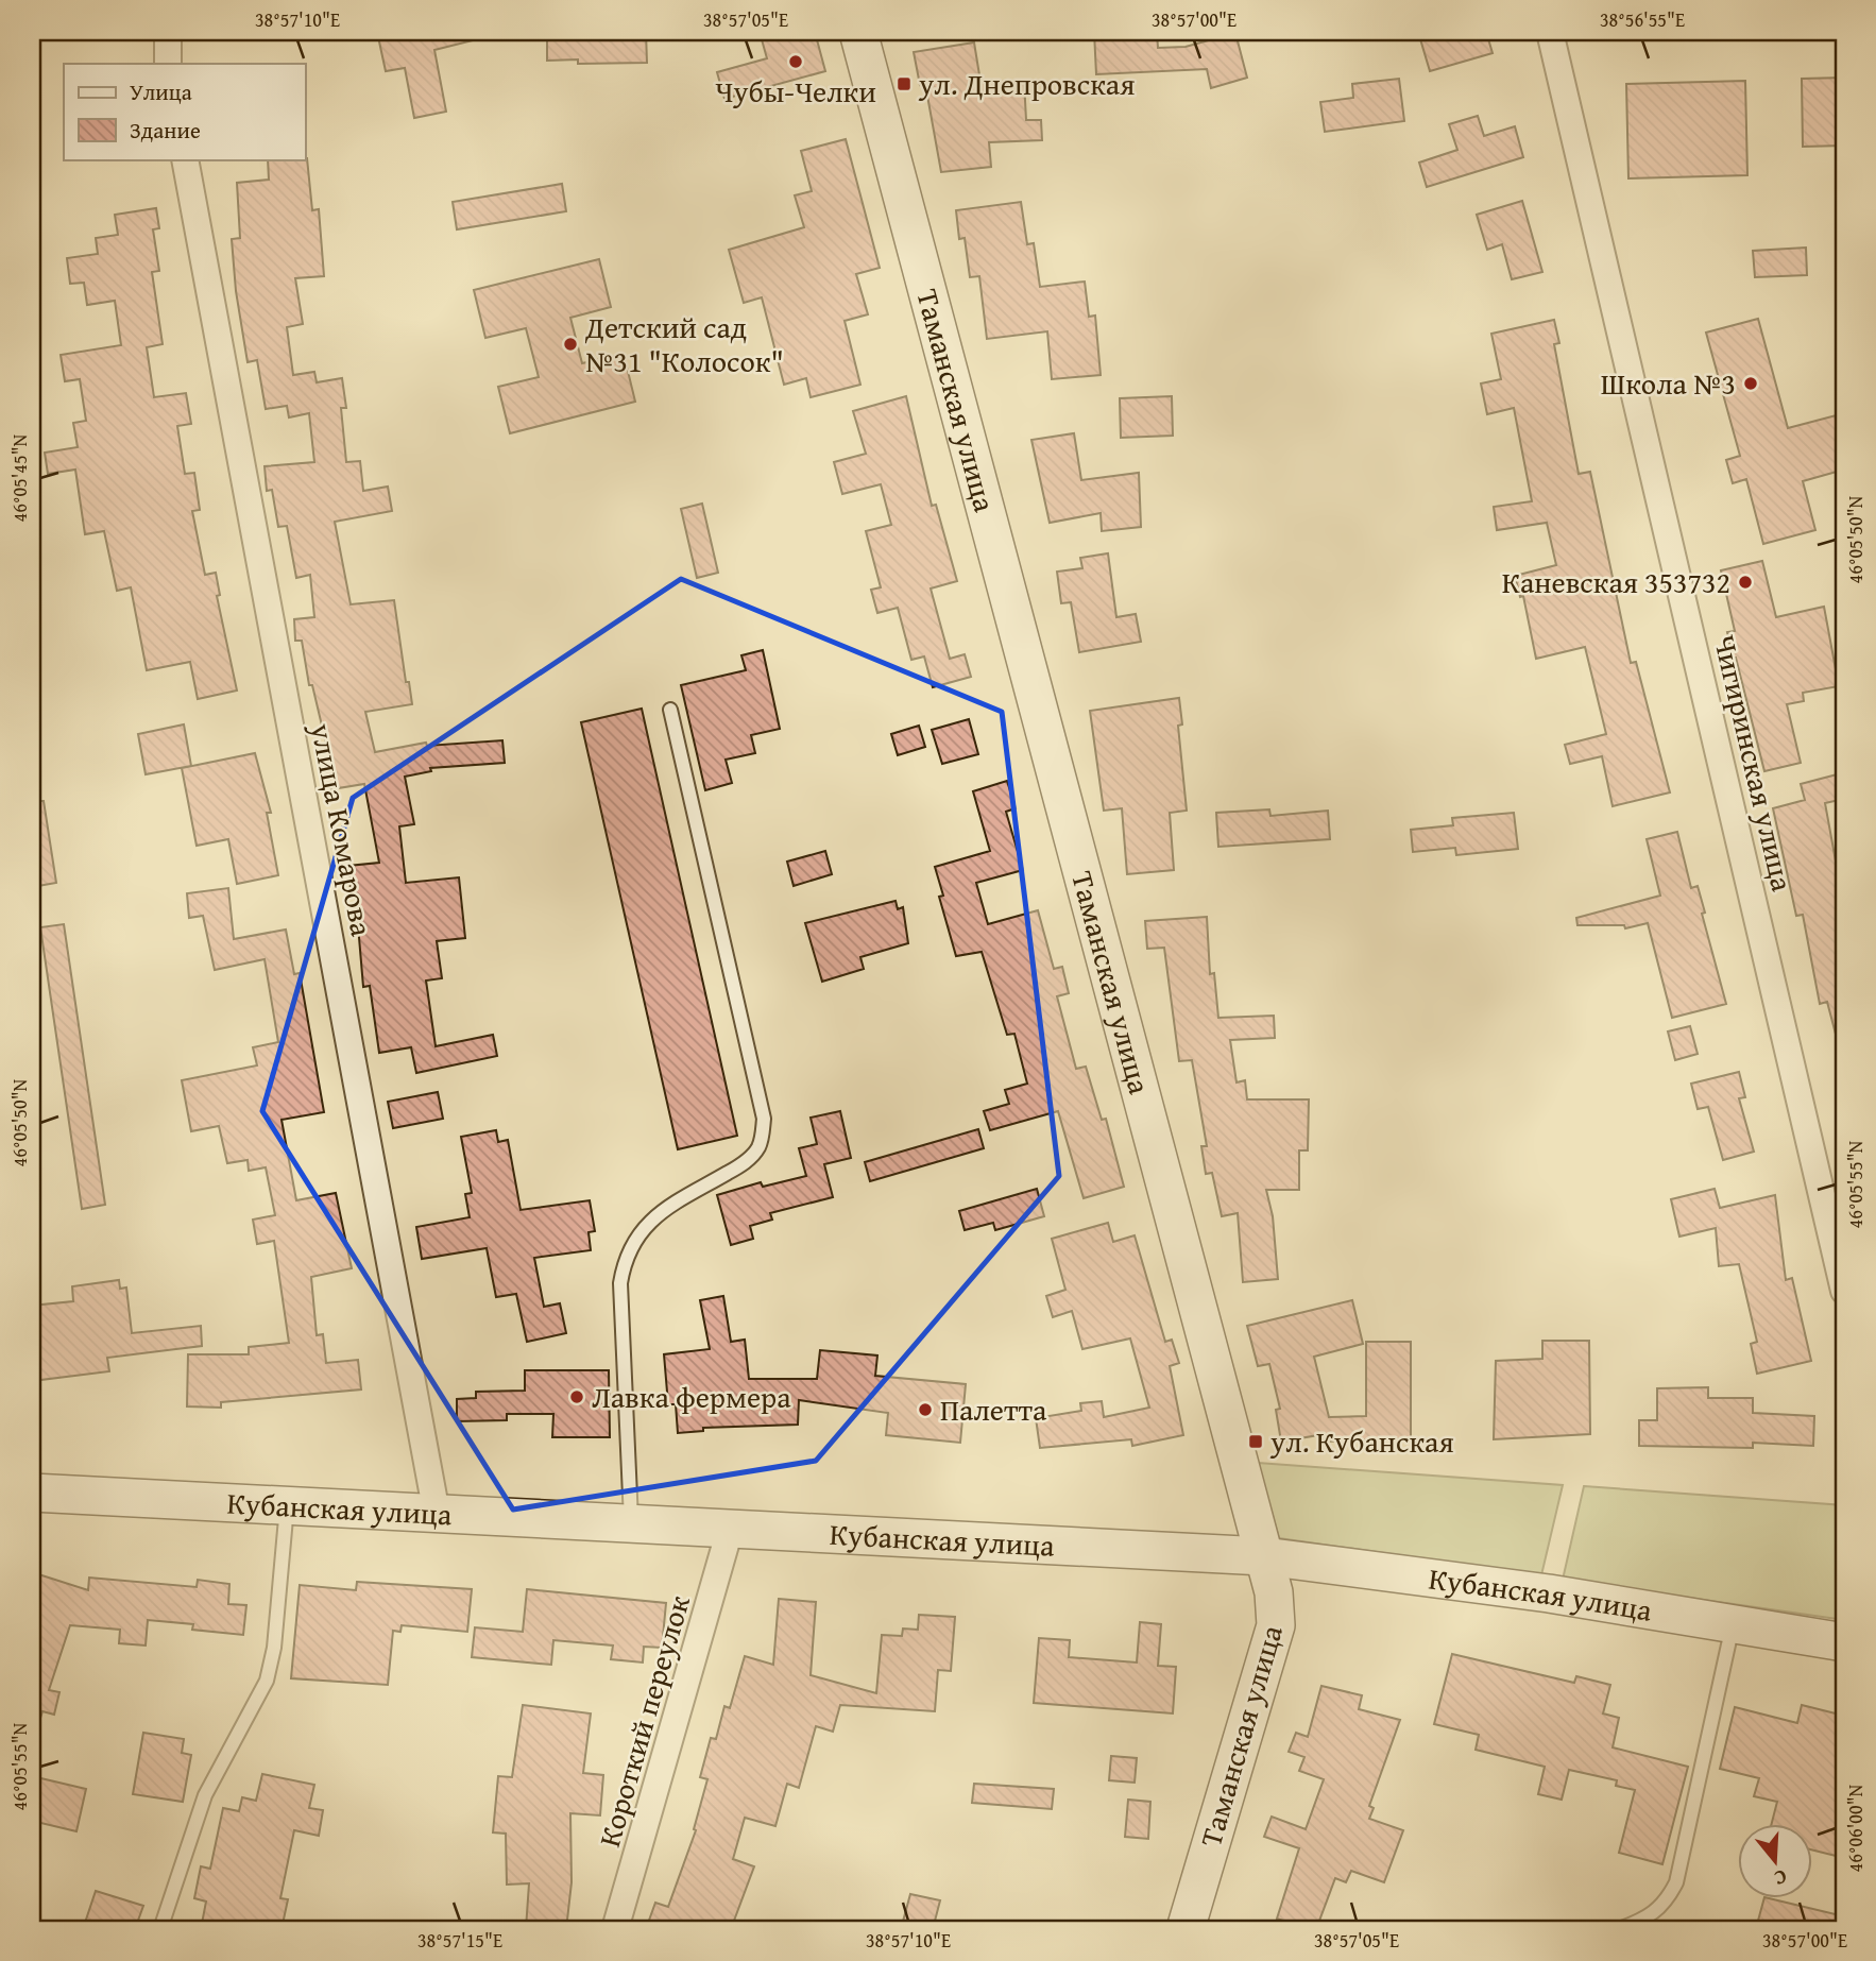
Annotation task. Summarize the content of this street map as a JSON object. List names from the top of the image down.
{
  "streets": {
    "street": [
      "Таманская улица",
      "Чигиринская улица",
      "улица Комарова",
      "Кубанская улица",
      "Короткий переулок"
    ]
  },
  "crossings": [
    ["Таманская улица", "Кубанская улица"],
    ["улица Комарова", "Кубанская улица"],
    ["Кубанская улица", "Короткий переулок"]
  ],
  "places": {
    "other": [
      "Чубы-Челки",
      "Детский сад №31 \"Колосок\"",
      "Школа №3",
      "Каневская 353732",
      "Лавка фермера",
      "Палетта"
    ],
    "transit": ["ул. Днепровская", "ул. Кубанская"]
  },
  "legend": ["Улица", "Здание"],
  "north": "bottom",
  "coordinates": [
    "38°57'10\"E",
    "38°57'05\"E",
    "38°57'00\"E",
    "38°56'55\"E",
    "46°05'45\"N",
    "46°05'50\"N",
    "46°05'55\"N",
    "46°06'00\"N",
    "38°57'15\"E"
  ]
}
